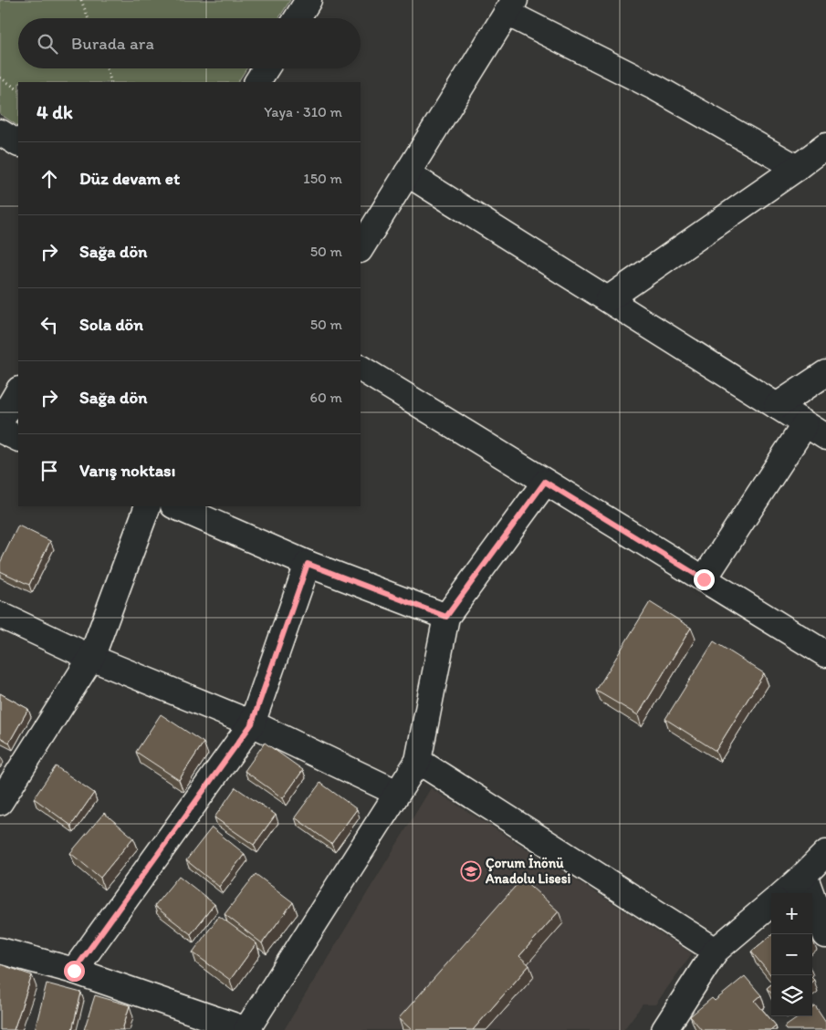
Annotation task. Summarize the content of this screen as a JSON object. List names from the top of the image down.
{
  "places": {
    "school or university": ["Çorum İnönü Anadolu Lisesi"]
  },
  "page": {
    "search": "Burada ara",
    "heading": ["4 dk", "Yaya · 310 m"],
    "list": [
      ["Düz devam et", "150 m"],
      ["Sağa dön", "50 m"],
      ["Sola dön", "50 m"],
      ["Sağa dön", "60 m"],
      "Varış noktası"
    ],
    "map_buttons": ["+", "−"]
  }
}
